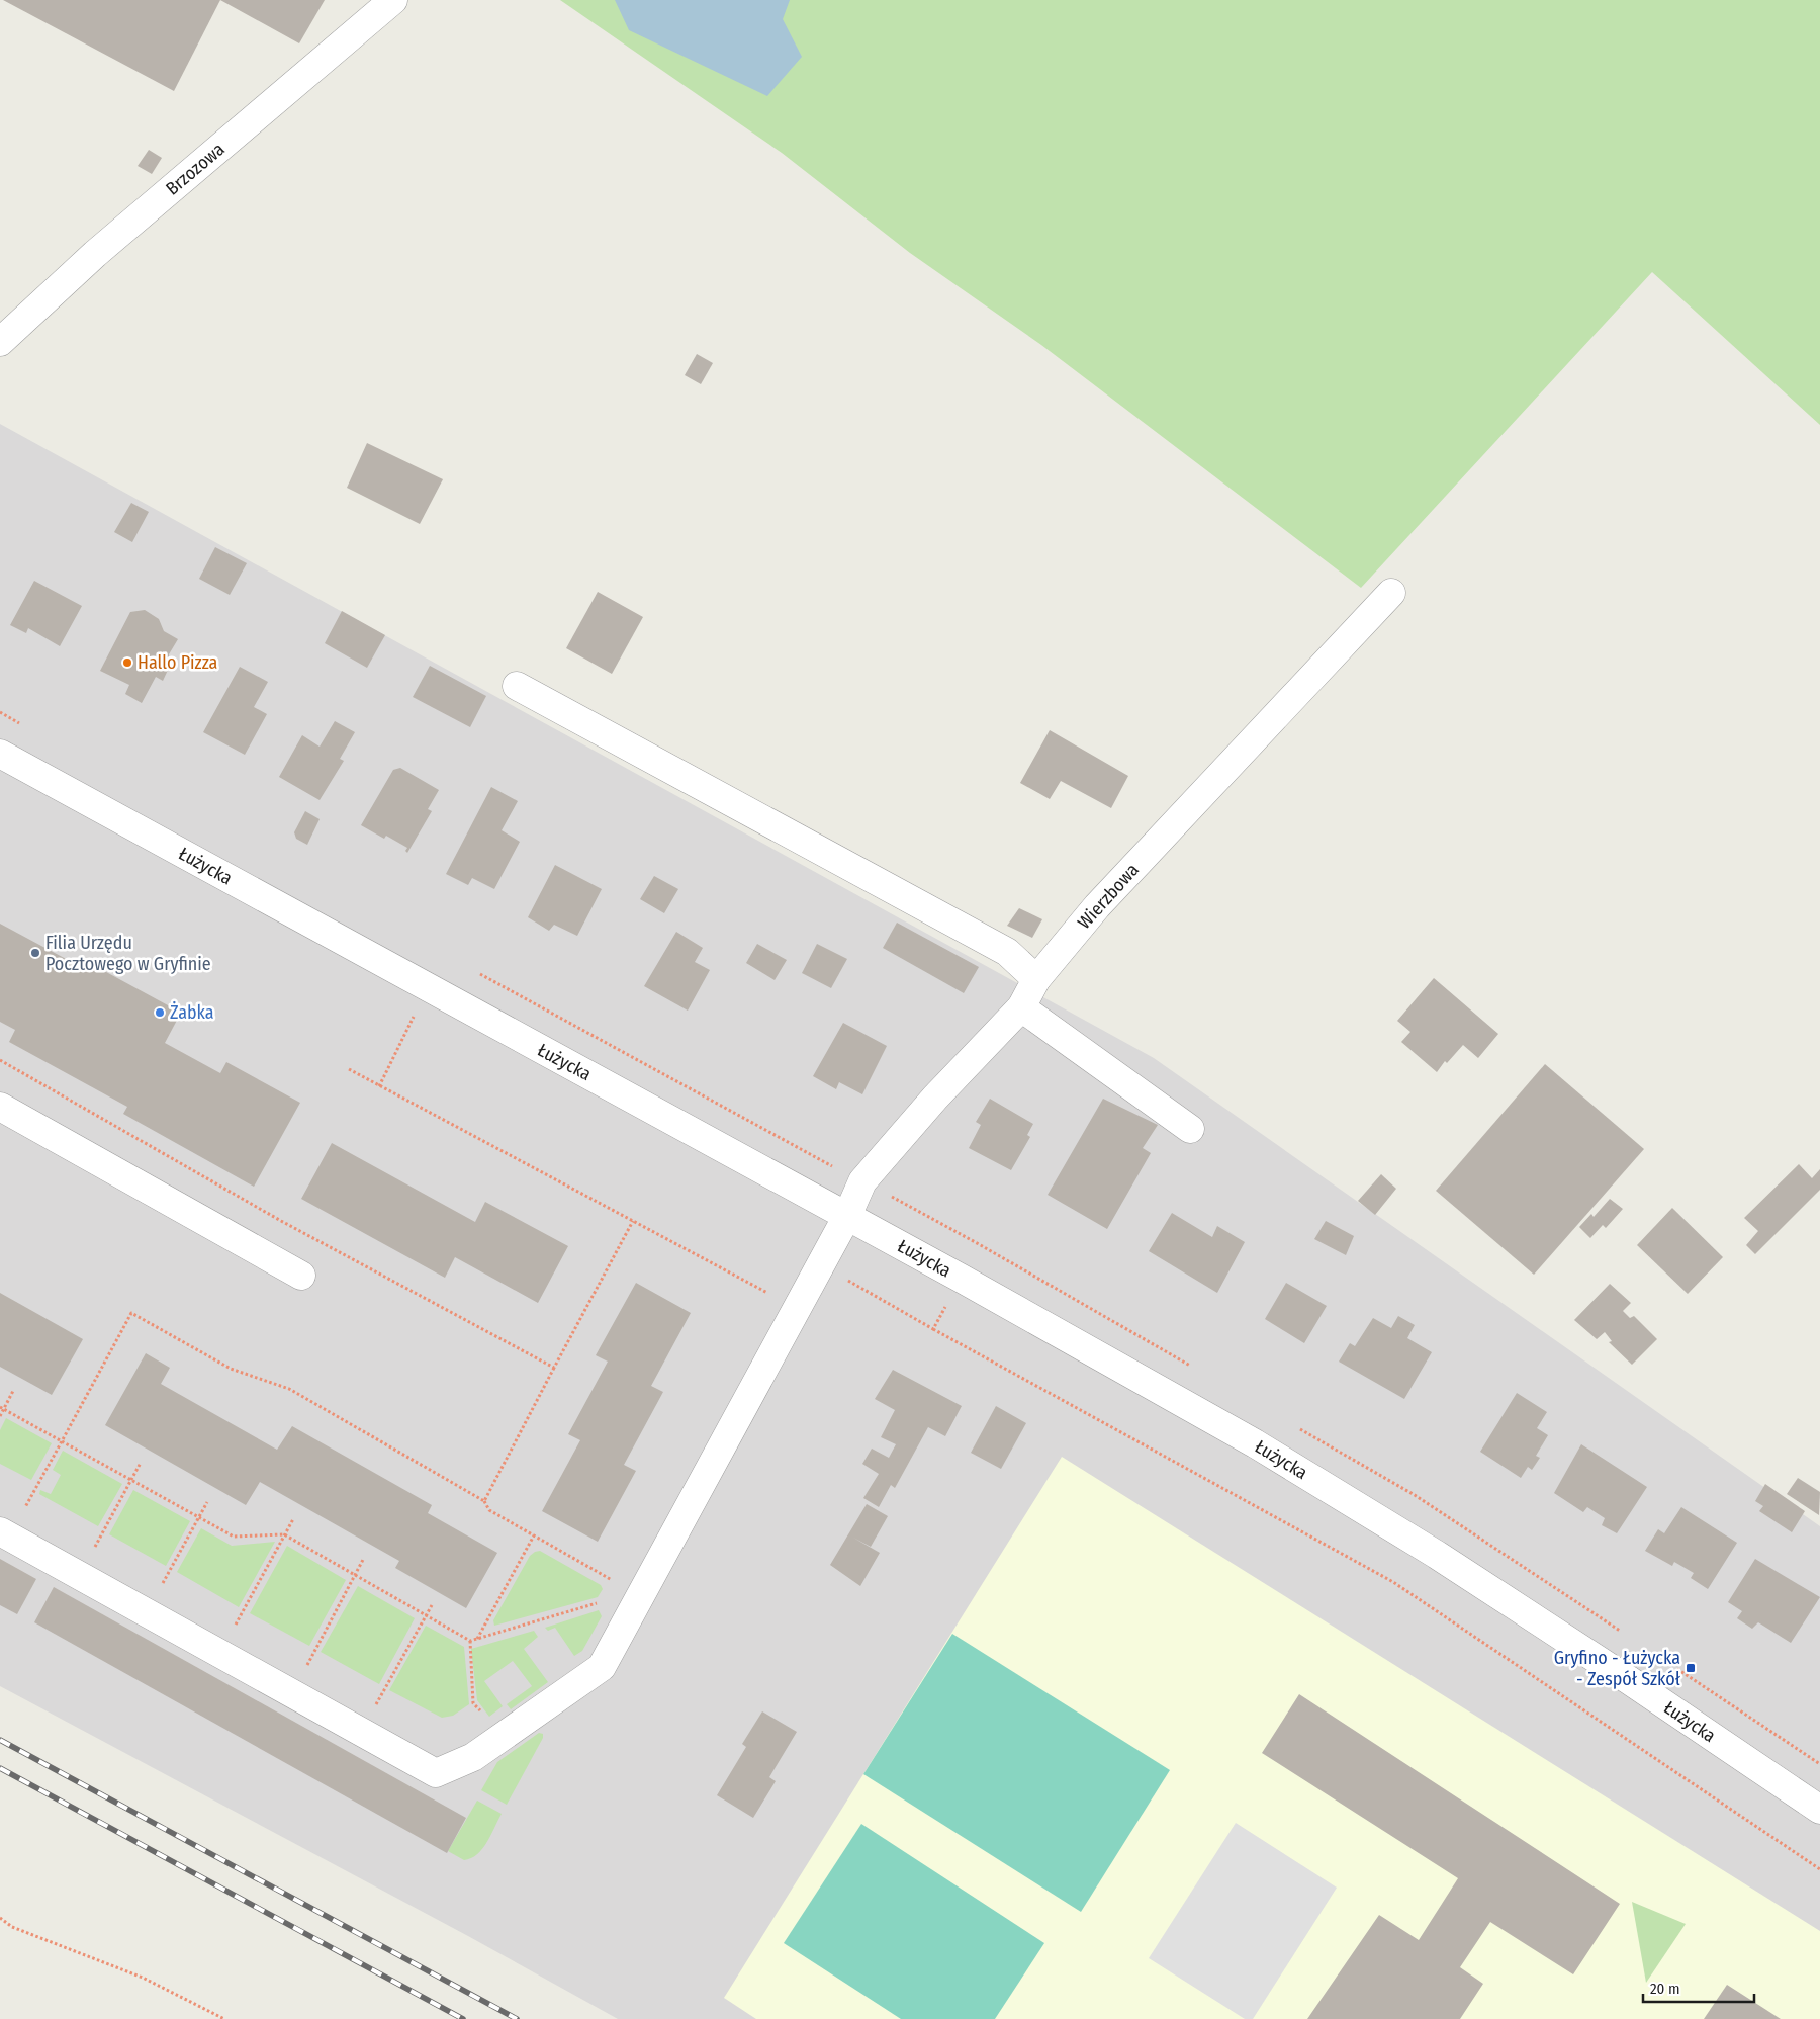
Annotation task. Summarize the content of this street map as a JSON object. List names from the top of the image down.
{
  "streets": {
    "street": ["Brzozowa", "Łużycka", "Wierzbowa"]
  },
  "crossings": [
    ["Łużycka", "Wierzbowa"]
  ],
  "places": {
    "other": ["Hallo Pizza", "Filia Urzędu Pocztowego w Gryfinie", "Żabka"],
    "transit": ["Gryfino - Łużycka - Zespół Szkół"]
  },
  "scale_bar": "20 m"
}
